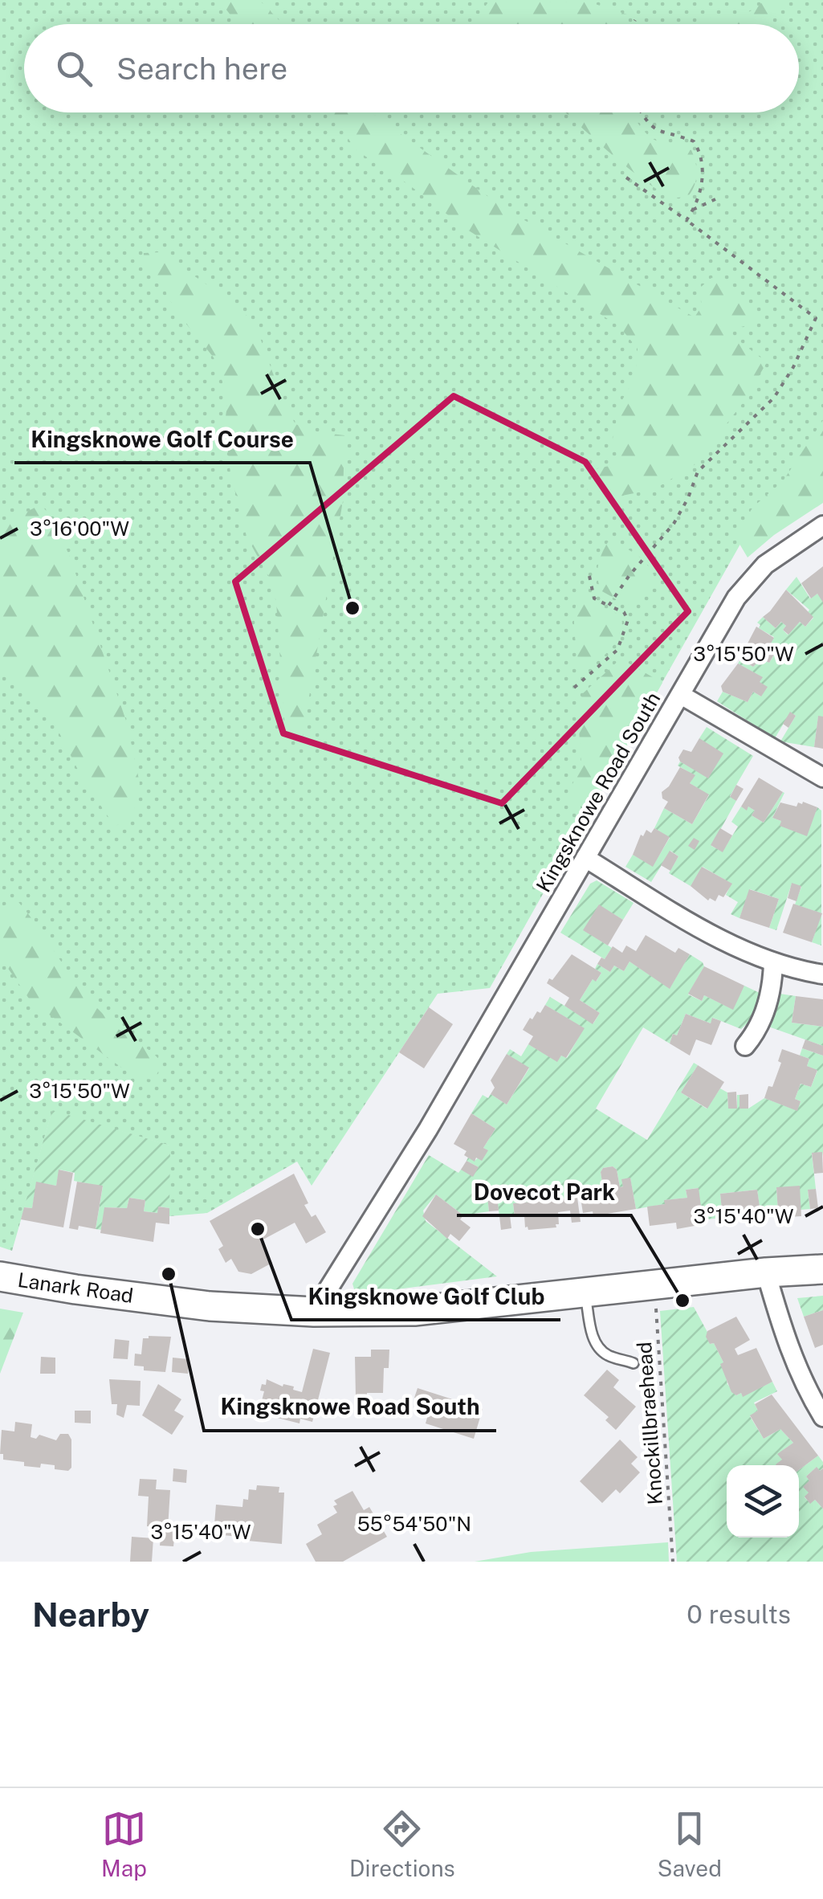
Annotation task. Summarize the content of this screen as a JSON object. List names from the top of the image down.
{
  "streets": {
    "main road": ["Lanark Road"],
    "street": ["Kingsknowe Road South"],
    "path": ["Knockillbraehead"]
  },
  "crossings": [
    ["Kingsknowe Road South", "Lanark Road"],
    ["Lanark Road", "Knockillbraehead"]
  ],
  "places": [
    "Kingsknowe Golf Course",
    "Kingsknowe Golf Club",
    "Kingsknowe Road South",
    "Dovecot Park"
  ],
  "page": {
    "search": "Search here",
    "heading": ["Nearby", "0 results"],
    "nav": ["Map", "Directions", "Saved"]
  },
  "coordinates": [
    "3°16'00\"W",
    "3°15'50\"W",
    "3°15'40\"W",
    "55°54'50\"N"
  ]
}
